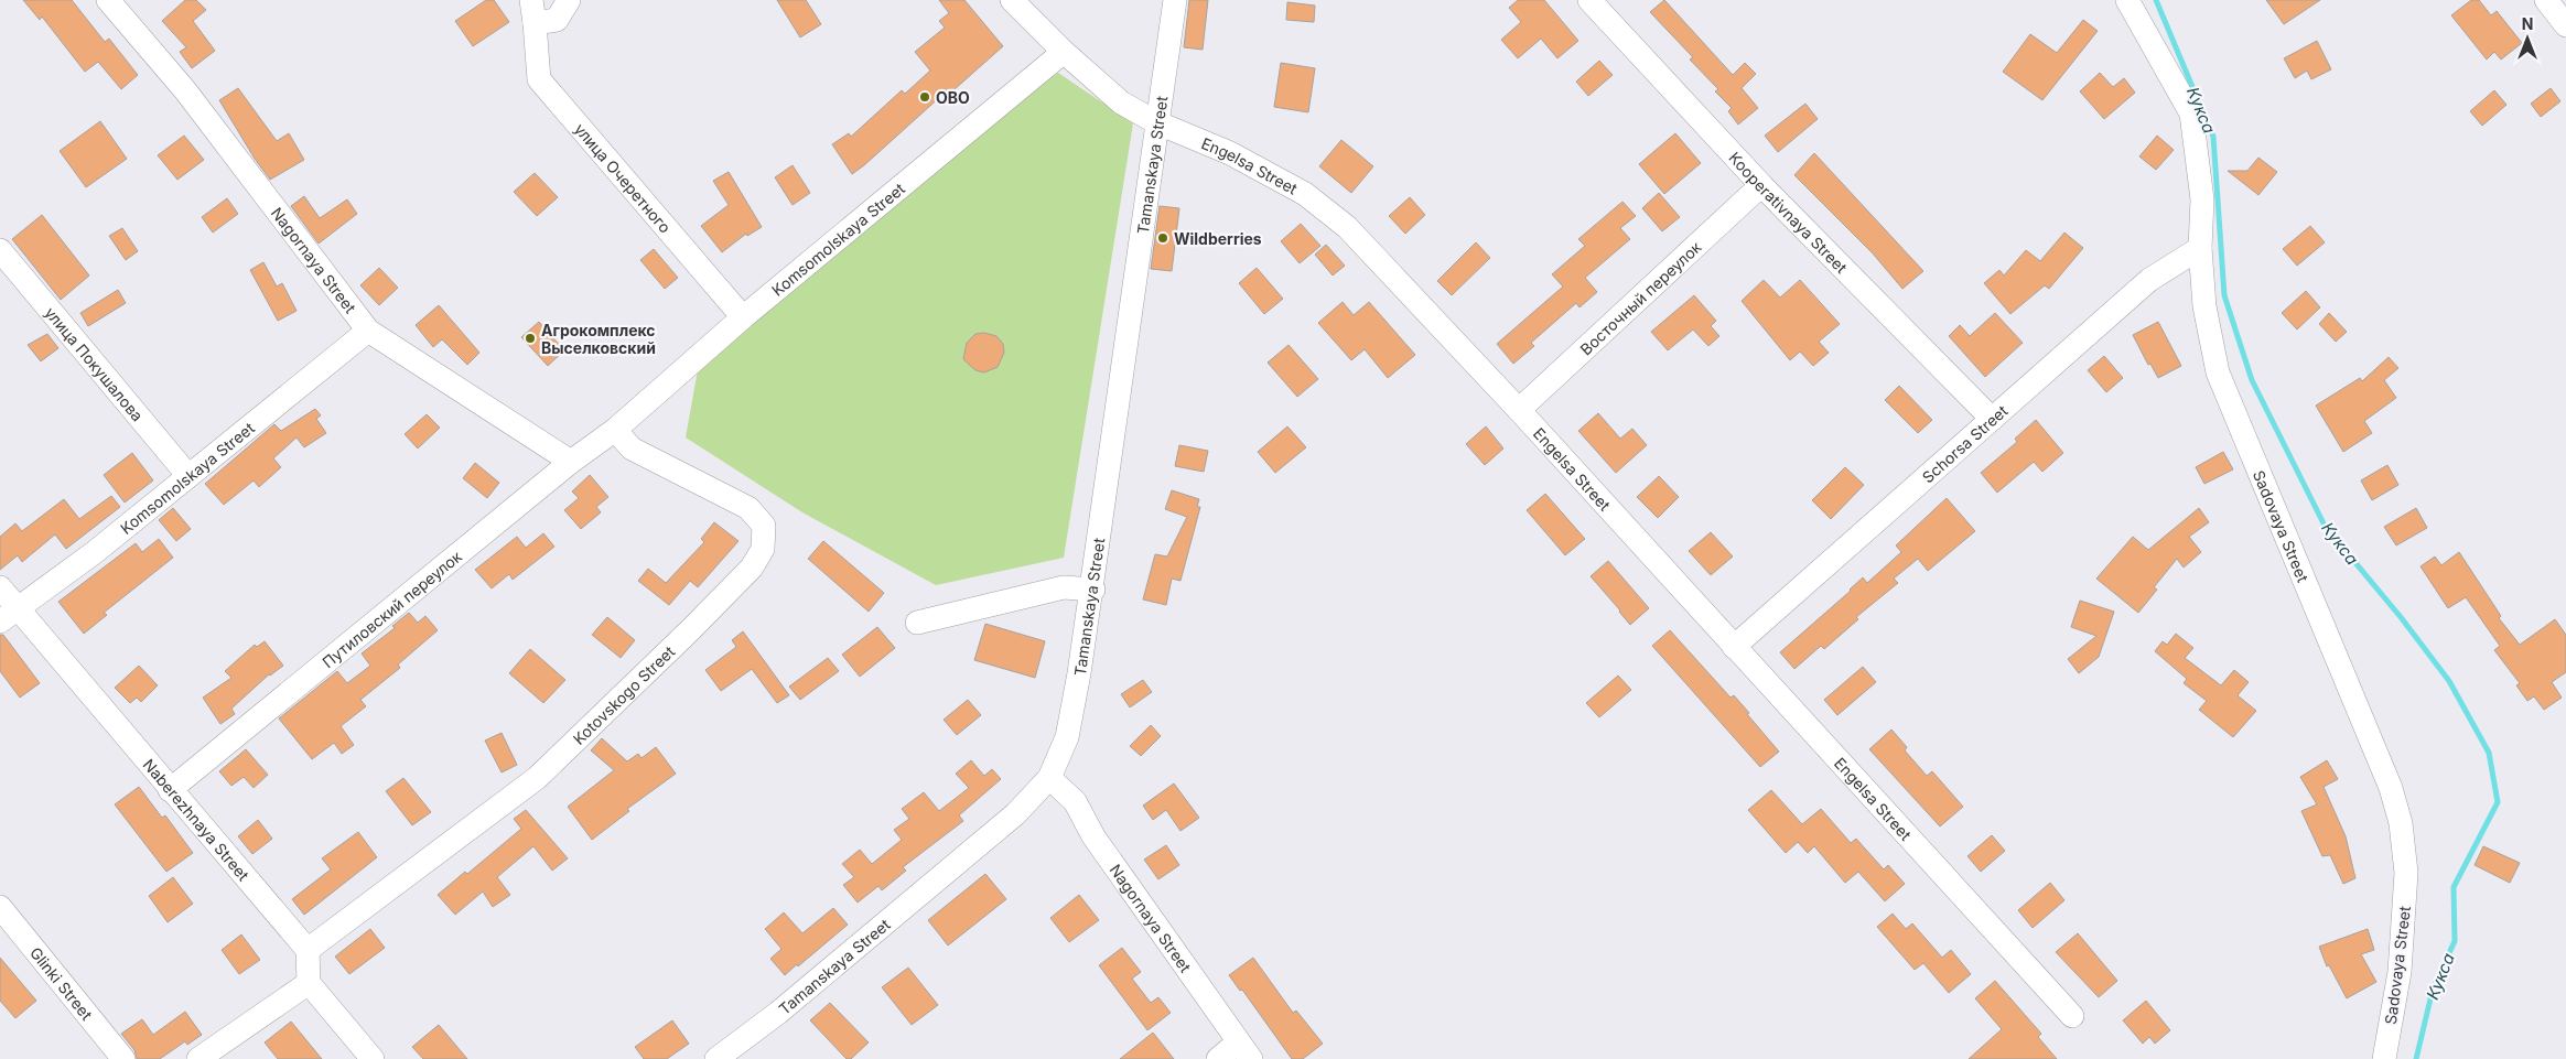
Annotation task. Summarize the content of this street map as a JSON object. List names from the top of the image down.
{
  "streets": {
    "street": [
      "Tamanskaya Street",
      "Engelsa Street",
      "улица Очеретного",
      "Kooperativnaya Street",
      "Komsomolskaya Street",
      "Nagornaya Street",
      "Восточный переулок",
      "улица Покушалова",
      "Schorsa Street",
      "Sadovaya Street",
      "Путиловский переулок",
      "Kotovskogo Street",
      "Naberezhnaya Street",
      "Glinki Street"
    ]
  },
  "crossings": [
    ["Tamanskaya Street", "Engelsa Street"],
    ["Tamanskaya Street", "Nagornaya Street"],
    ["Engelsa Street", "Komsomolskaya Street"],
    ["Engelsa Street", "Восточный переулок"],
    ["Engelsa Street", "Schorsa Street"],
    ["улица Очеретного", "Komsomolskaya Street"],
    ["Kooperativnaya Street", "Восточный переулок"],
    ["Kooperativnaya Street", "Schorsa Street"],
    ["Komsomolskaya Street", "Nagornaya Street"],
    ["Komsomolskaya Street", "улица Покушалова"],
    ["Komsomolskaya Street", "Путиловский переулок"],
    ["Komsomolskaya Street", "Kotovskogo Street"],
    ["Komsomolskaya Street", "Naberezhnaya Street"],
    ["Nagornaya Street", "Путиловский переулок"],
    ["Schorsa Street", "Sadovaya Street"],
    ["Путиловский переулок", "Kotovskogo Street"],
    ["Путиловский переулок", "Naberezhnaya Street"],
    ["Kotovskogo Street", "Naberezhnaya Street"]
  ],
  "water": ["Кукса"],
  "places": ["ОВО", "Wildberries", "Агрокомплекс Выселковский"],
  "north": "top"
}
